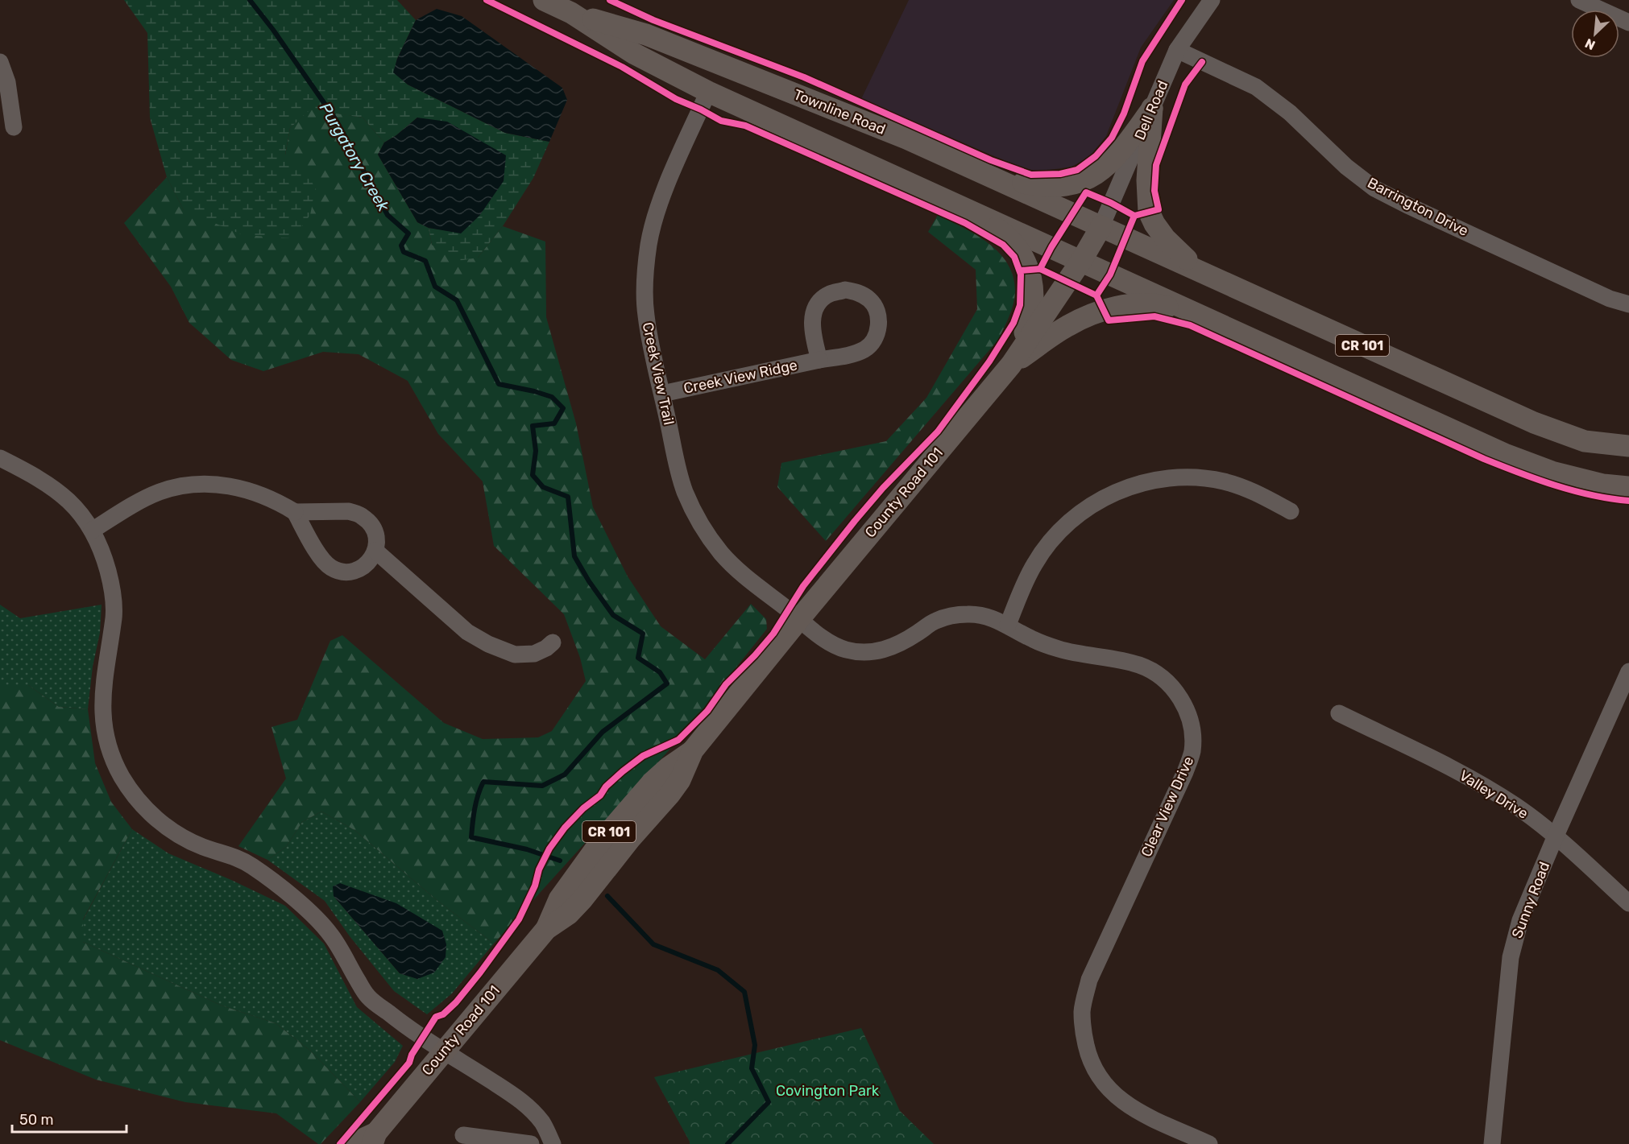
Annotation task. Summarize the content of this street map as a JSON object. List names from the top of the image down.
{
  "streets": {
    "main road": ["Townline Road", "CR 101", "County Road 101"],
    "street": [
      "Dell Road",
      "Barrington Drive",
      "Creek View Trail",
      "Creek View Ridge",
      "Valley Drive",
      "Clear View Drive",
      "Sunny Road"
    ]
  },
  "crossings": [
    ["Dell Road", "Townline Road"],
    ["Dell Road", "Barrington Drive"],
    ["Dell Road", "CR 101"],
    ["Dell Road", "County Road 101"],
    ["Townline Road", "CR 101"],
    ["Townline Road", "Creek View Trail"],
    ["Townline Road", "County Road 101"],
    ["CR 101", "County Road 101"],
    ["Creek View Trail", "Creek View Ridge"],
    ["Creek View Trail", "County Road 101"],
    ["Creek View Trail", "Clear View Drive"],
    ["County Road 101", "Clear View Drive"],
    ["Valley Drive", "Sunny Road"]
  ],
  "water": ["Purgatory Creek"],
  "parks": ["Covington Park"],
  "scale_bar": "50 m",
  "north": "bottom left"
}
